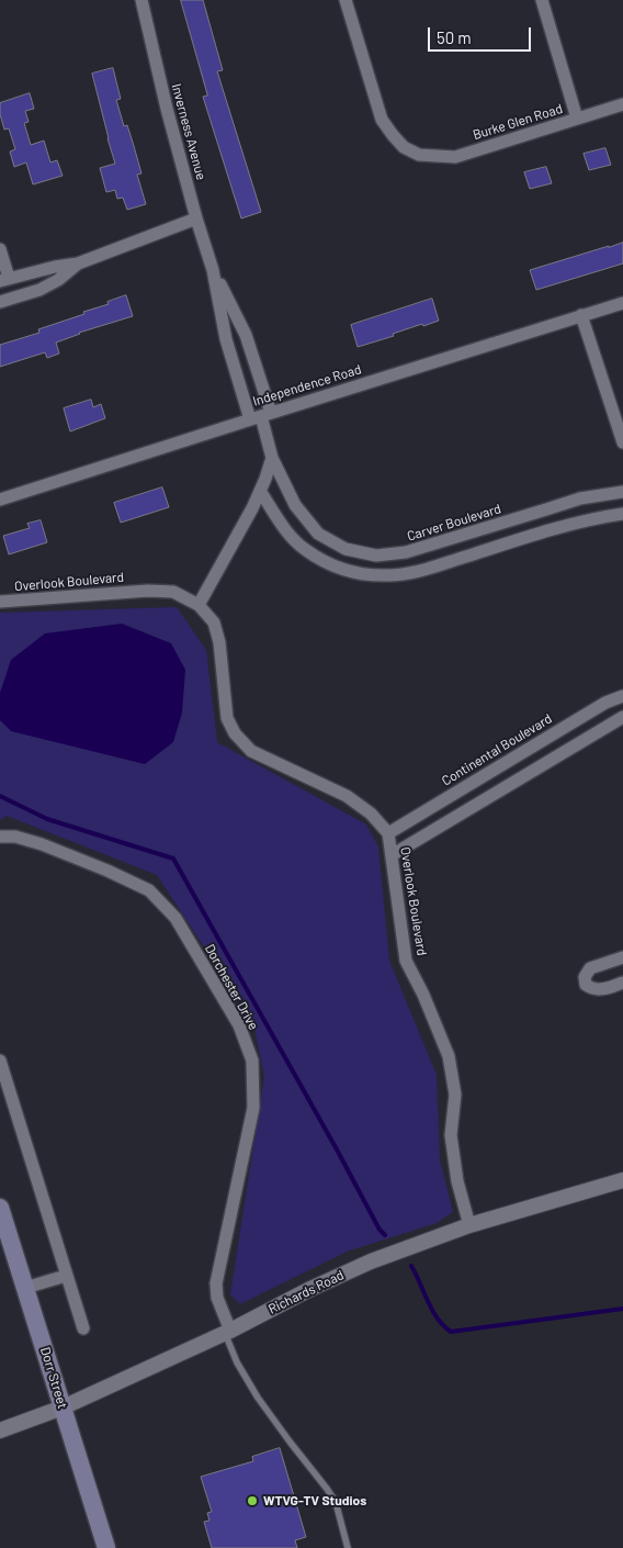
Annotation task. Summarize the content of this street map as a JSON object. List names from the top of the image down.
{
  "streets": {
    "main road": ["Dorr Street"],
    "street": [
      "Burke Glen Road",
      "Inverness Avenue",
      "Independence Road",
      "Carver Boulevard",
      "Overlook Boulevard",
      "Continental Boulevard",
      "Dorchester Drive",
      "Richards Road"
    ]
  },
  "crossings": [
    ["Inverness Avenue", "Independence Road"],
    ["Inverness Avenue", "Carver Boulevard"],
    ["Overlook Boulevard", "Continental Boulevard"],
    ["Overlook Boulevard", "Richards Road"],
    ["Dorchester Drive", "Richards Road"],
    ["Richards Road", "Dorr Street"]
  ],
  "places": ["WTVG-TV Studios"],
  "scale_bar": "50 m"
}
